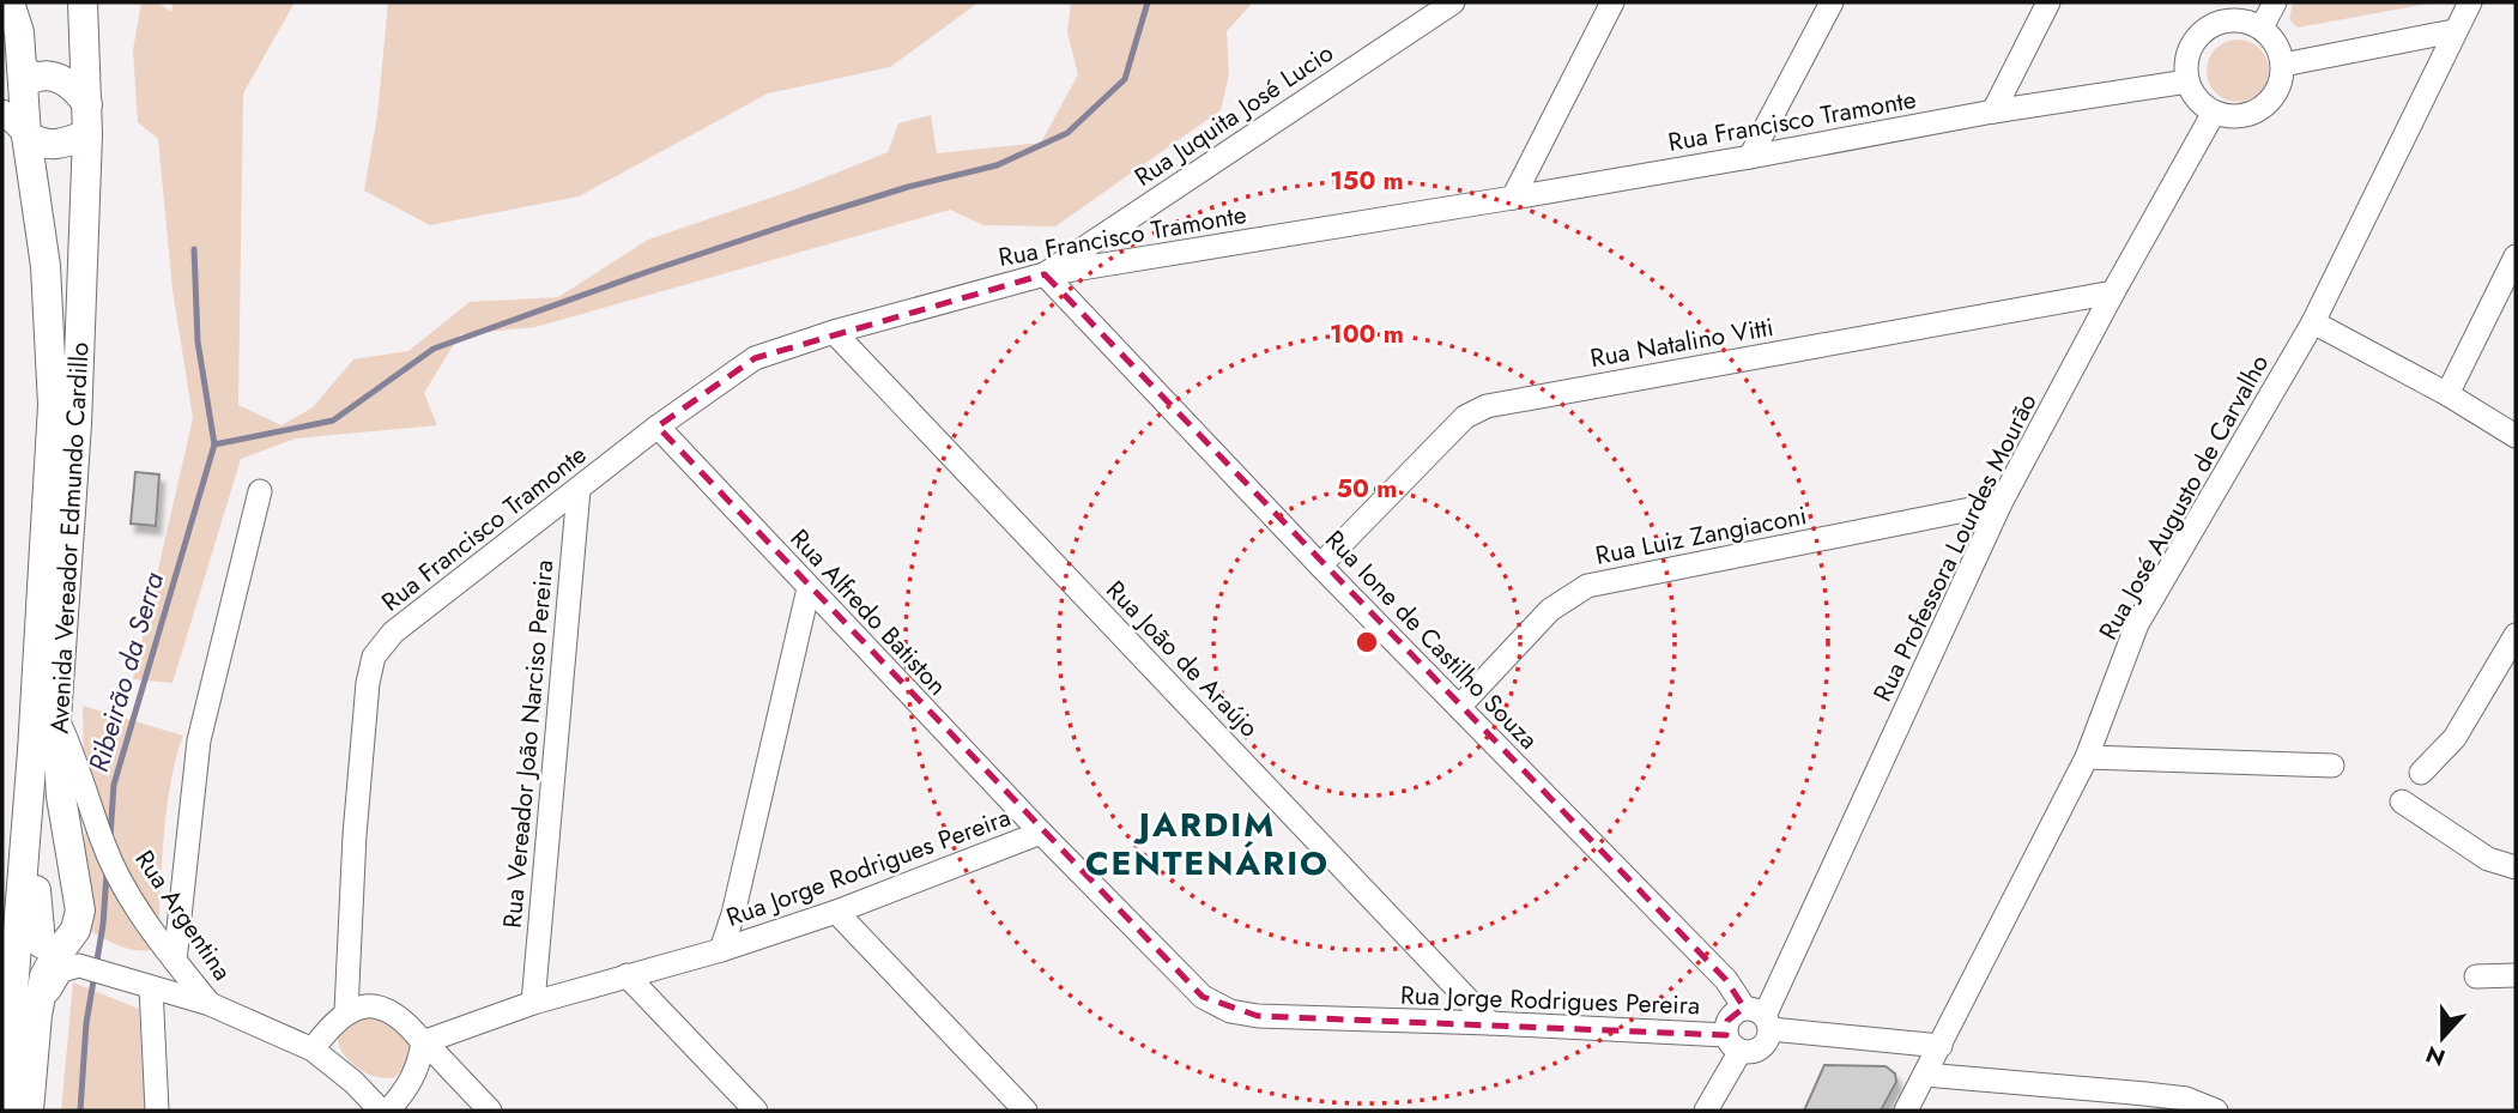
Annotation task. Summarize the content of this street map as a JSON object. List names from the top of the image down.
{
  "streets": {
    "main road": ["Avenida Vereador Edmundo Cardillo"],
    "street": [
      "Rua Juquita José Lucio",
      "Rua Francisco Tramonte",
      "Rua Natalino Vitti",
      "Rua José Augusto de Carvalho",
      "Rua Luiz Zangiaconi",
      "Rua Professora Lourdes Mourão",
      "Rua Alfredo Batiston",
      "Rua Ione de Castilho Souza",
      "Rua João de Araújo",
      "Rua Vereador João Narciso Pereira",
      "Rua Jorge Rodrigues Pereira",
      "Rua Argentina"
    ]
  },
  "crossings": [
    ["Rua Juquita José Lucio", "Rua Francisco Tramonte"],
    ["Rua Juquita José Lucio", "Rua Ione de Castilho Souza"],
    ["Rua Francisco Tramonte", "Rua Professora Lourdes Mourão"],
    ["Rua Francisco Tramonte", "Rua Alfredo Batiston"],
    ["Rua Francisco Tramonte", "Rua Ione de Castilho Souza"],
    ["Rua Francisco Tramonte", "Rua João de Araújo"],
    ["Rua Francisco Tramonte", "Rua Vereador João Narciso Pereira"],
    ["Rua Natalino Vitti", "Rua Professora Lourdes Mourão"],
    ["Rua Natalino Vitti", "Rua Ione de Castilho Souza"],
    ["Rua Luiz Zangiaconi", "Rua Professora Lourdes Mourão"],
    ["Rua Luiz Zangiaconi", "Rua Ione de Castilho Souza"],
    ["Avenida Vereador Edmundo Cardillo", "Rua Argentina"],
    ["Rua Professora Lourdes Mourão", "Rua Ione de Castilho Souza"],
    ["Rua Professora Lourdes Mourão", "Rua Jorge Rodrigues Pereira"],
    ["Rua Alfredo Batiston", "Rua Jorge Rodrigues Pereira"],
    ["Rua Ione de Castilho Souza", "Rua Jorge Rodrigues Pereira"],
    ["Rua João de Araújo", "Rua Jorge Rodrigues Pereira"],
    ["Rua Vereador João Narciso Pereira", "Rua Jorge Rodrigues Pereira"]
  ],
  "districts": ["JARDIM CENTENÁRIO"],
  "water": ["Ribeirão da Serra"],
  "north": "bottom",
  "rings": ["150 m", "100 m", "50 m"]
}
